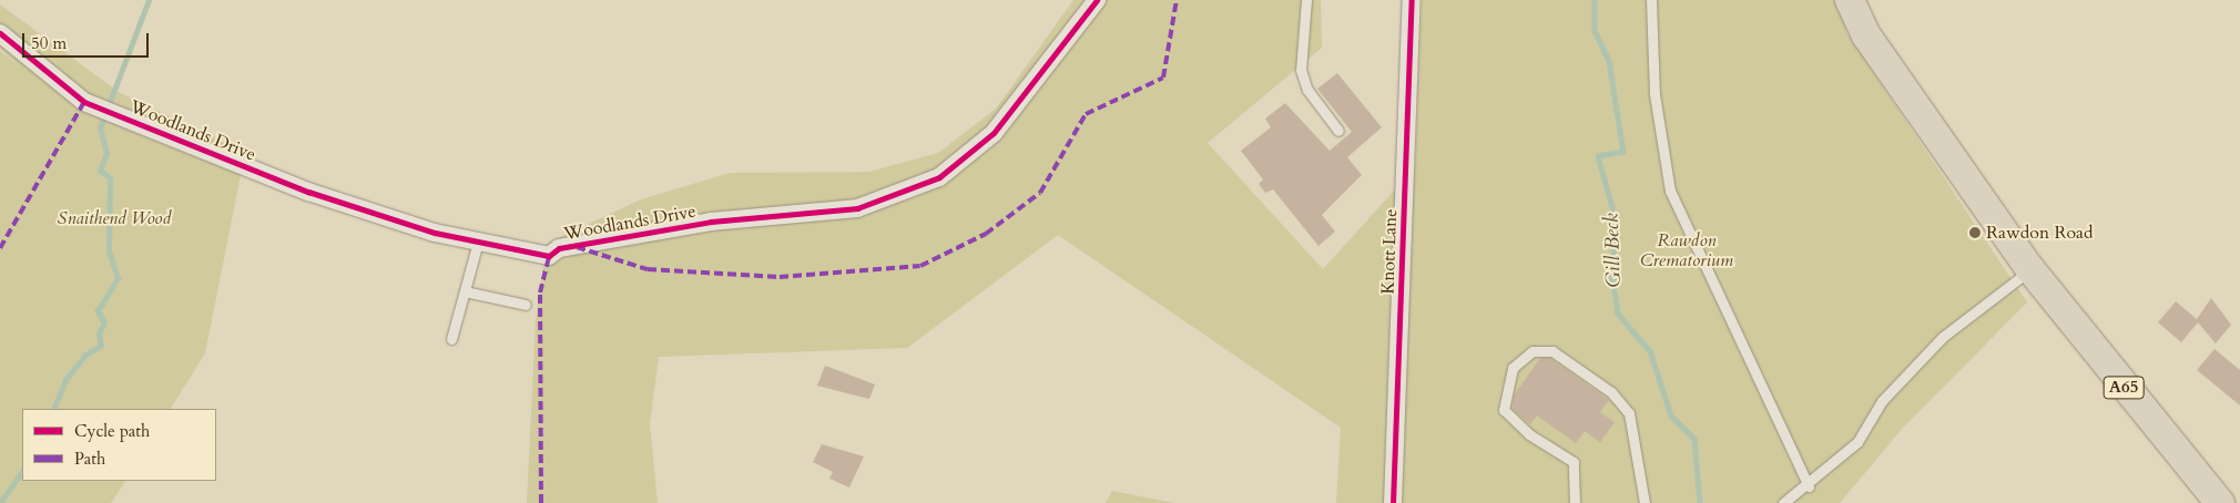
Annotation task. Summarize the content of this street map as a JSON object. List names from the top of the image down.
{
  "streets": {
    "main road": ["A65"],
    "street": ["Woodlands Drive", "Knott Lane"]
  },
  "water": ["Gill Beck"],
  "parks": ["Snaithend Wood", "Rawdon Crematorium"],
  "places": ["Rawdon Road"],
  "legend": ["Cycle path", "Path"],
  "scale_bar": "50 m"
}
